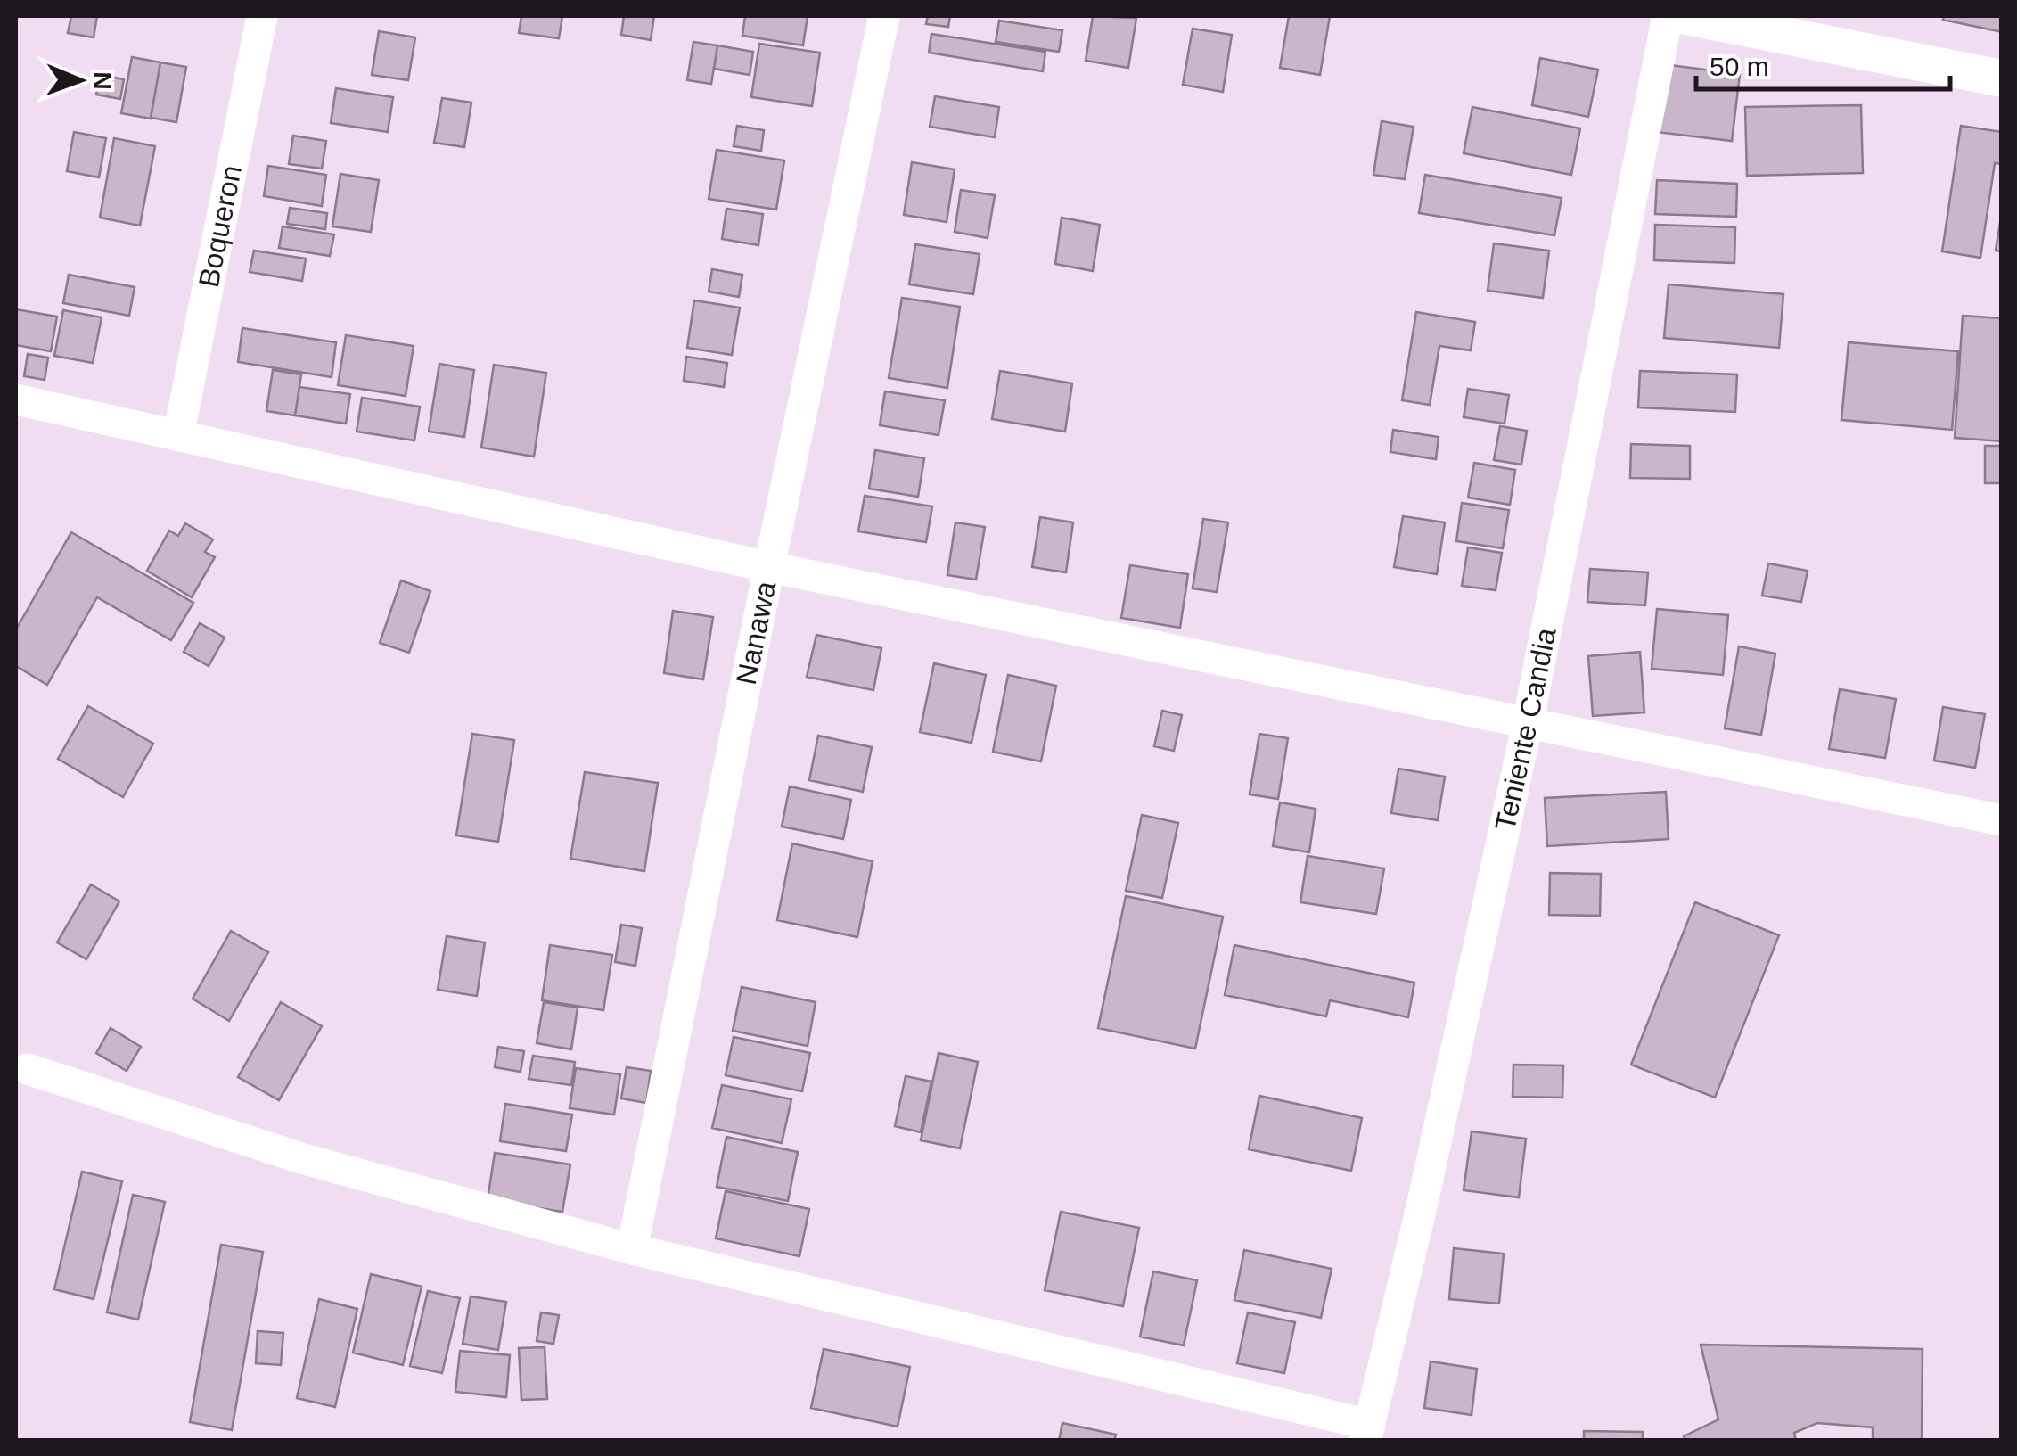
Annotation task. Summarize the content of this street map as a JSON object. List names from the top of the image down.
{
  "streets": {
    "street": ["Boqueron", "Nanawa", "Teniente Candia"]
  },
  "scale_bar": "50 m",
  "north": "right"
}
